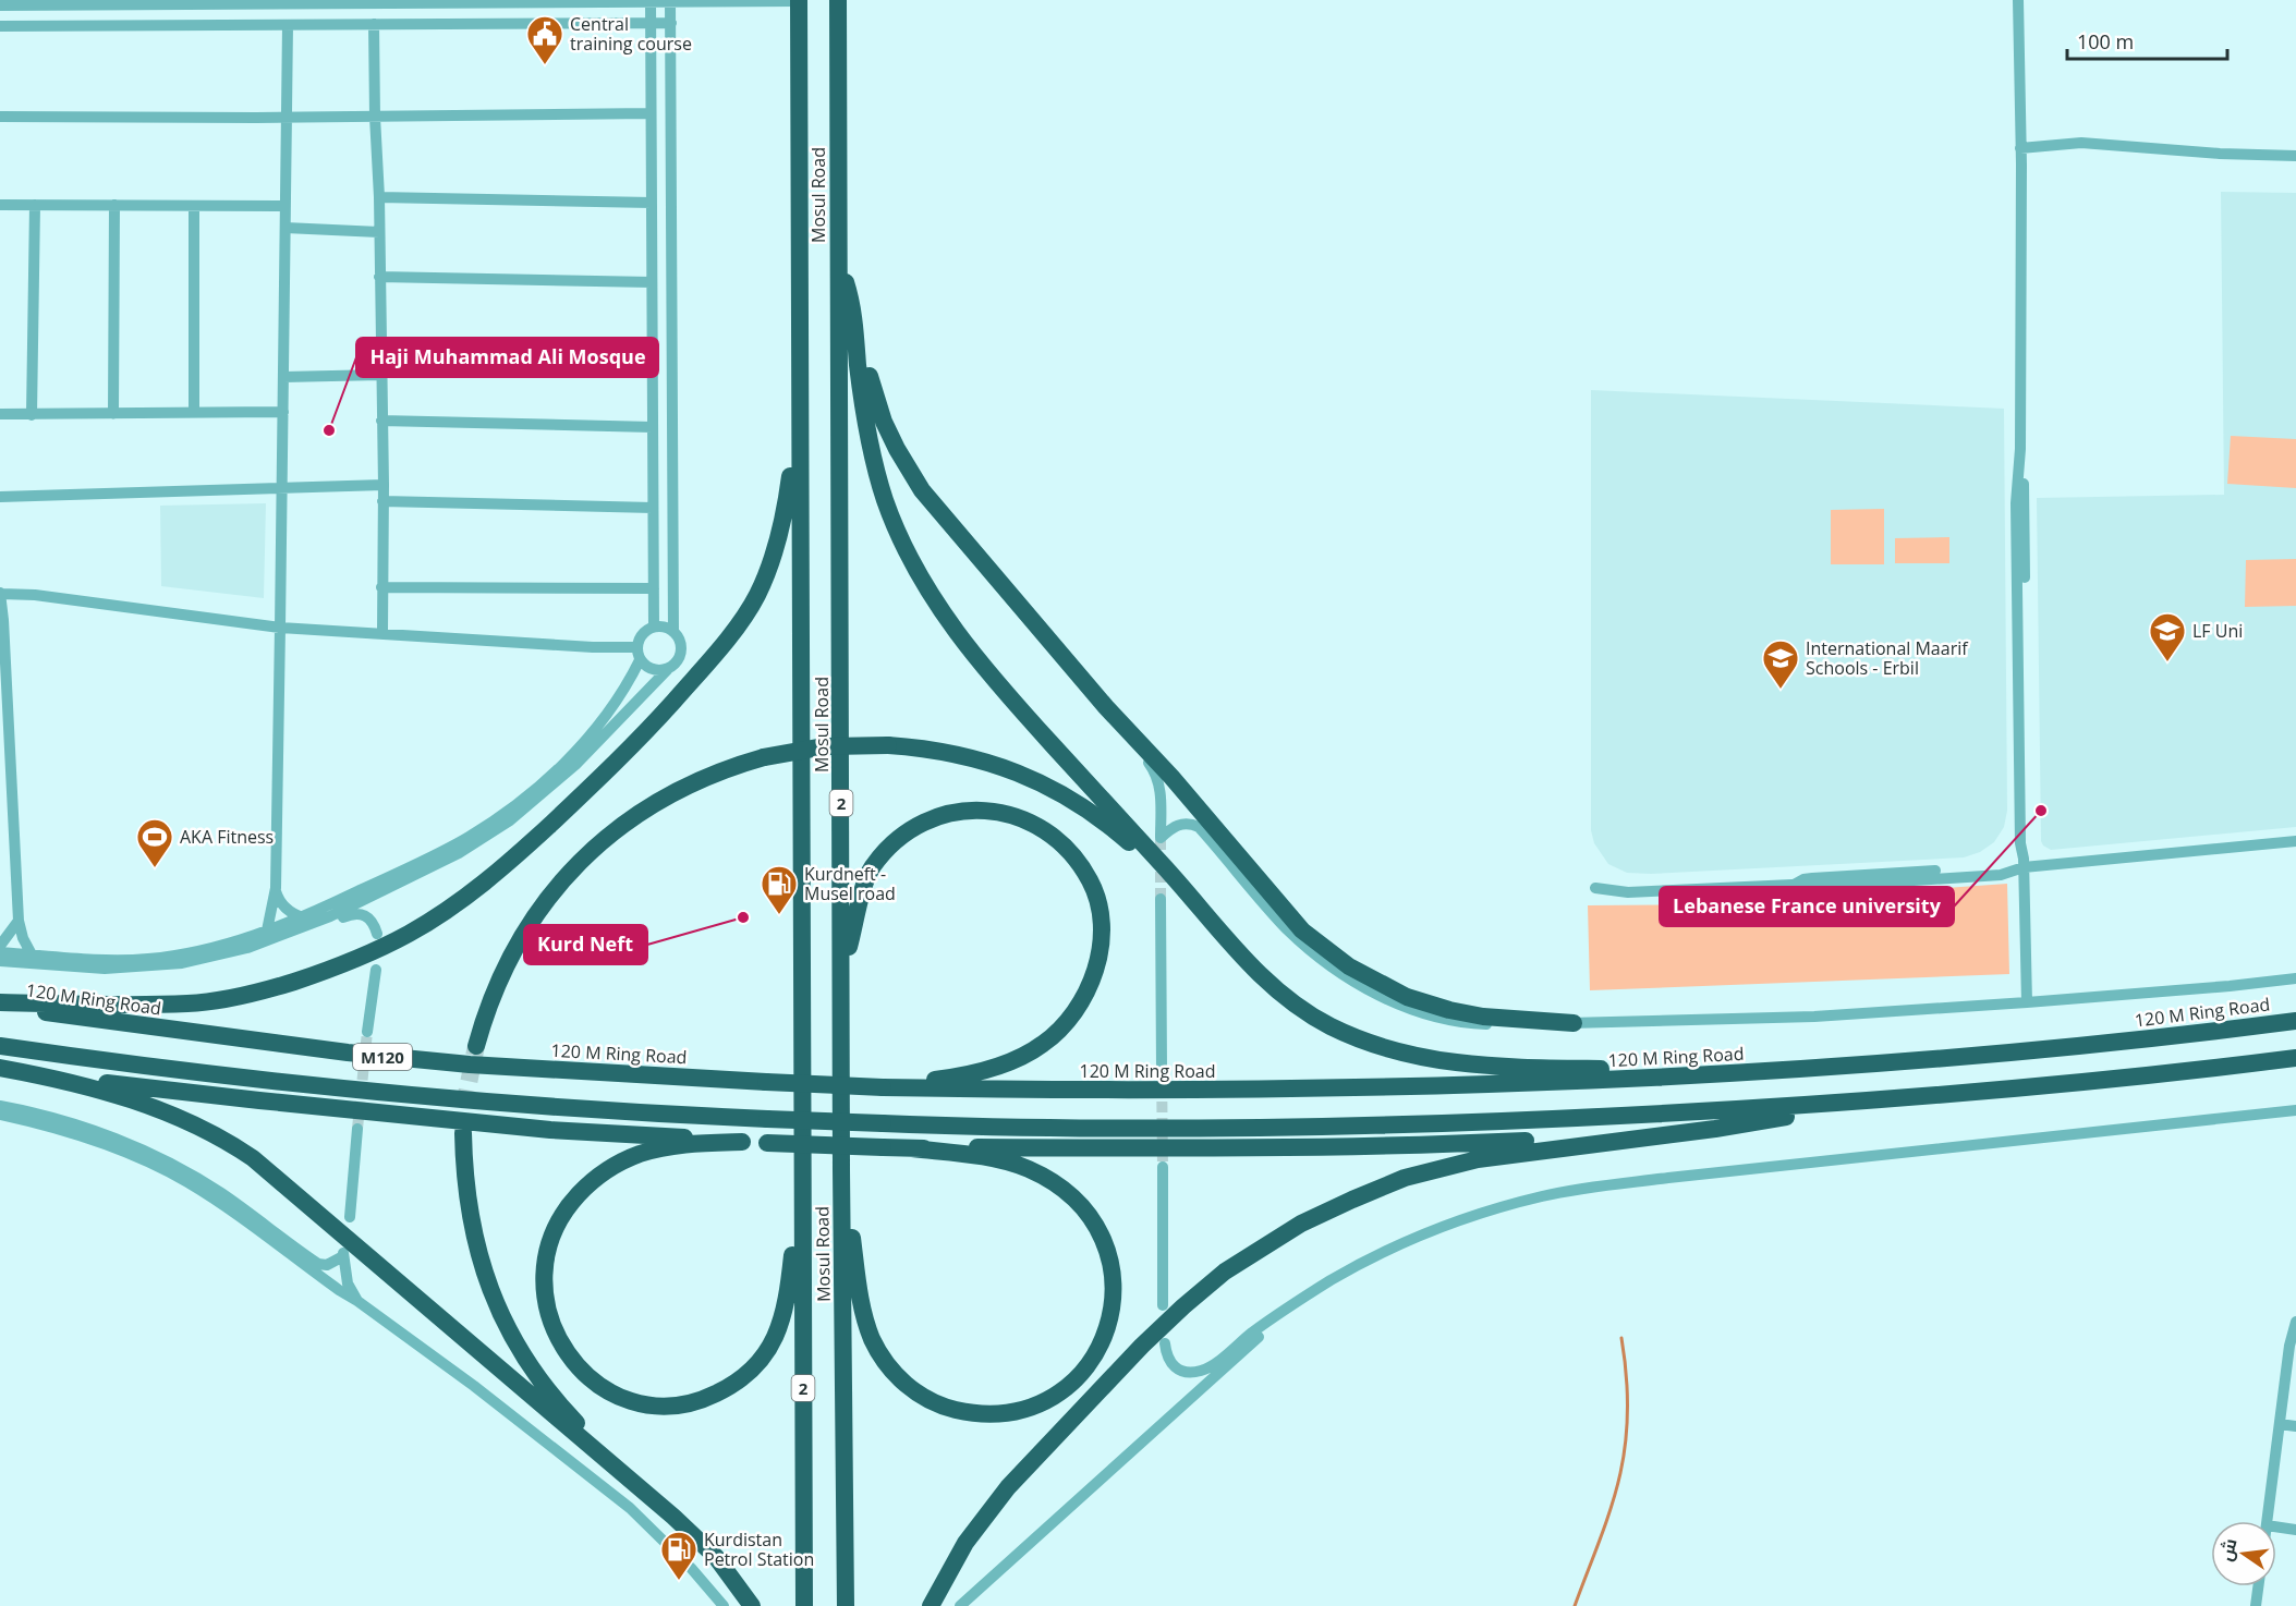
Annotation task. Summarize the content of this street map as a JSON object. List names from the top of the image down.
{
  "streets": {
    "highway": [
      "Mosul Road",
      "2",
      "120 M Ring Road",
      "M120"
    ]
  },
  "places": {
    "public building": ["Central training course"],
    "other": ["Haji Muhammad Ali Mosque", "Lebanese France university", "Kurd Neft"],
    "school or university": ["LF Uni", "International Maarif Schools - Erbil"],
    "sports": ["AKA Fitness"],
    "fuel station": ["Kurdneft - Musel road", "Kurdistan Petrol Station"]
  },
  "scale_bar": "100 m",
  "north": "left"
}
